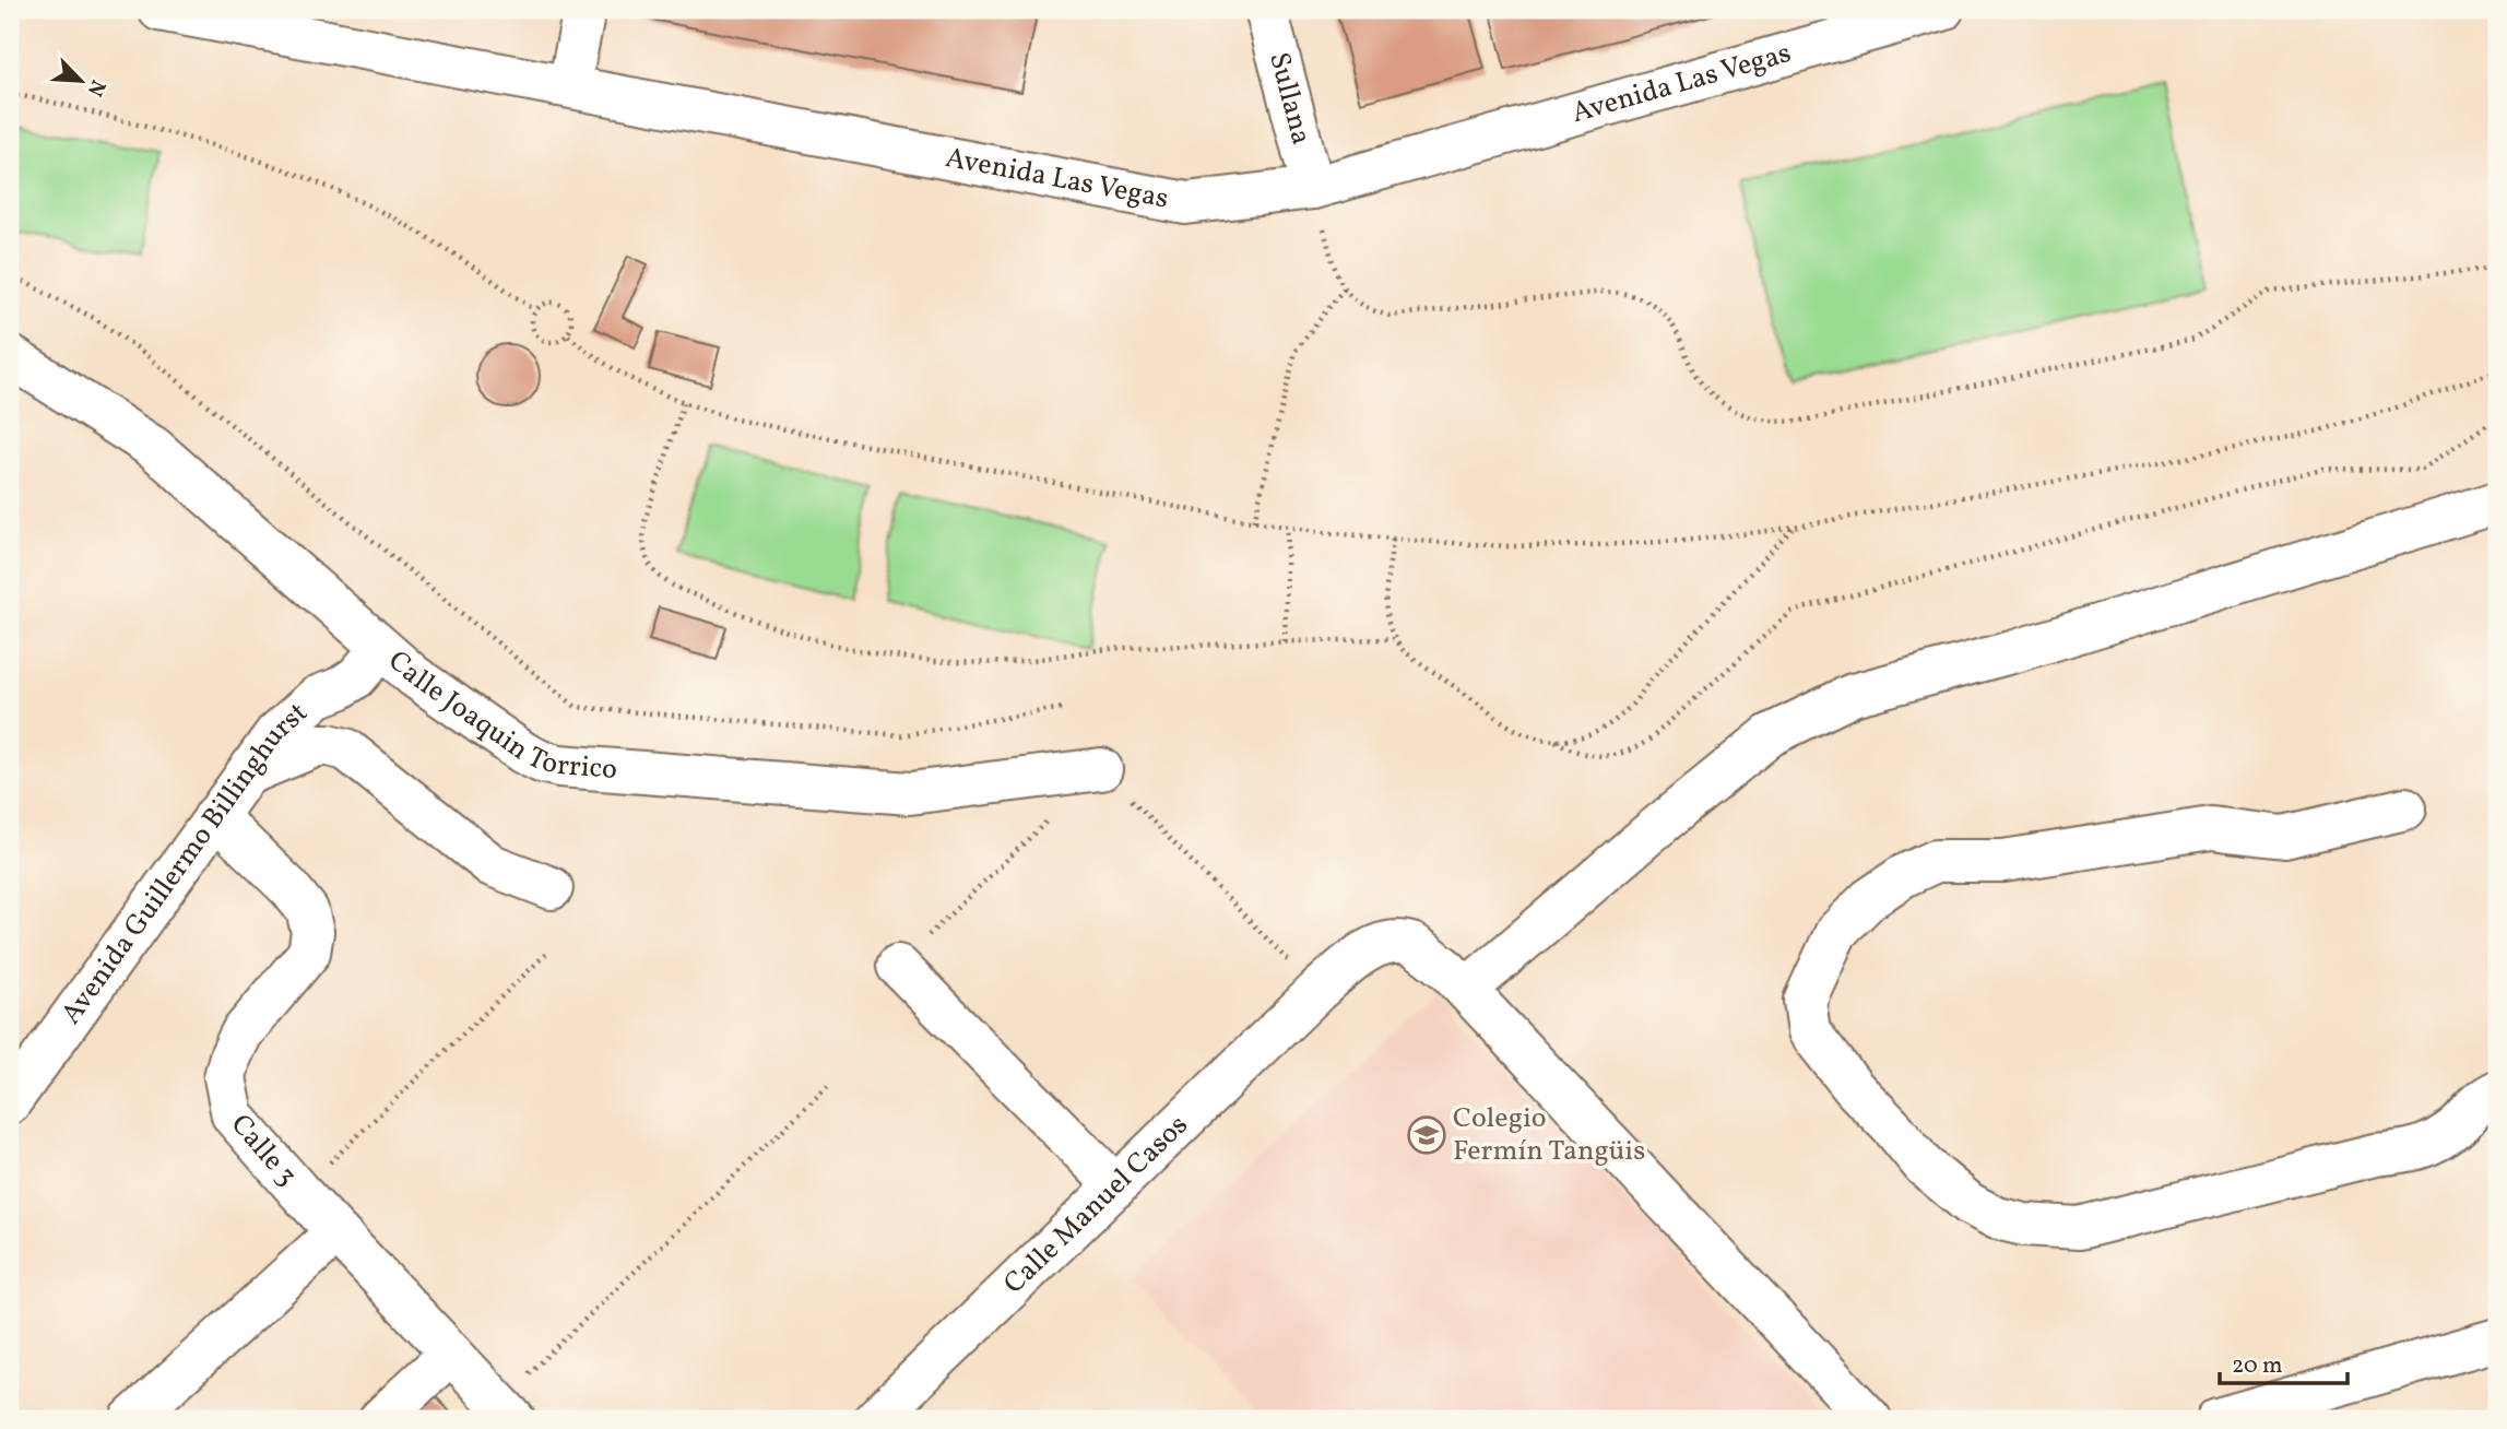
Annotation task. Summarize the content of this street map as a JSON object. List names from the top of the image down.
{
  "streets": {
    "street": [
      "Avenida Las Vegas",
      "Sullana",
      "Calle Joaquin Torrico",
      "Avenida Guillermo Billinghurst",
      "Calle 3",
      "Calle Manuel Casos"
    ]
  },
  "crossings": [
    ["Avenida Las Vegas", "Sullana"],
    ["Calle Joaquin Torrico", "Avenida Guillermo Billinghurst"],
    ["Avenida Guillermo Billinghurst", "Calle 3"]
  ],
  "places": {
    "school or university": ["Colegio Fermín Tangüis"]
  },
  "scale_bar": "20 m",
  "north": "bottom right"
}
